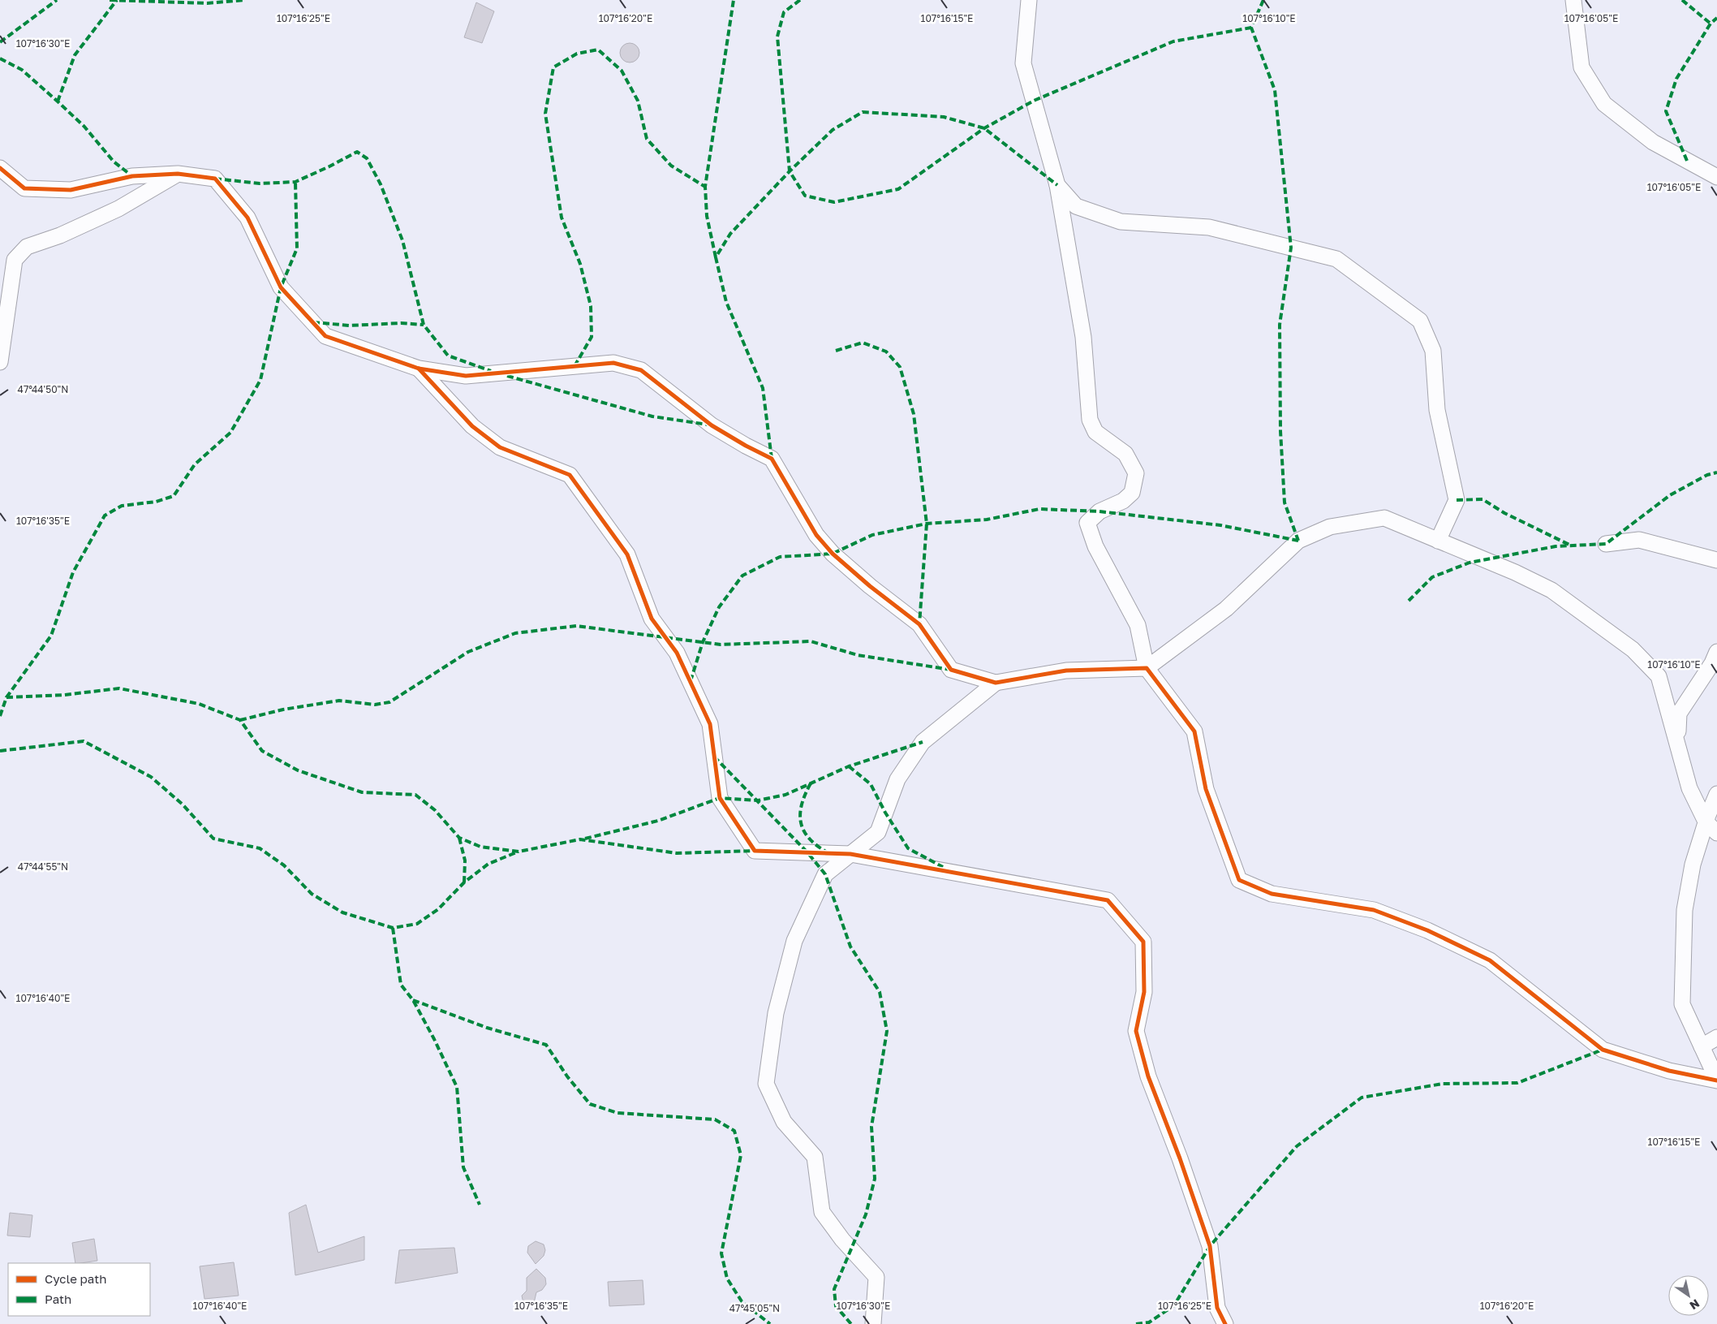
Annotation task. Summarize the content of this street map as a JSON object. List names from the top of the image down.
{
  "legend": ["Cycle path", "Path"],
  "north": "bottom right",
  "coordinates": [
    "107°16'25\"E",
    "107°16'15\"E",
    "107°16'10\"E",
    "107°16'20\"E",
    "107°16'05\"E",
    "107°16'30\"E",
    "47°44'50\"N",
    "107°16'35\"E",
    "47°44'55\"N",
    "107°16'40\"E",
    "47°45'05\"N"
  ]
}
